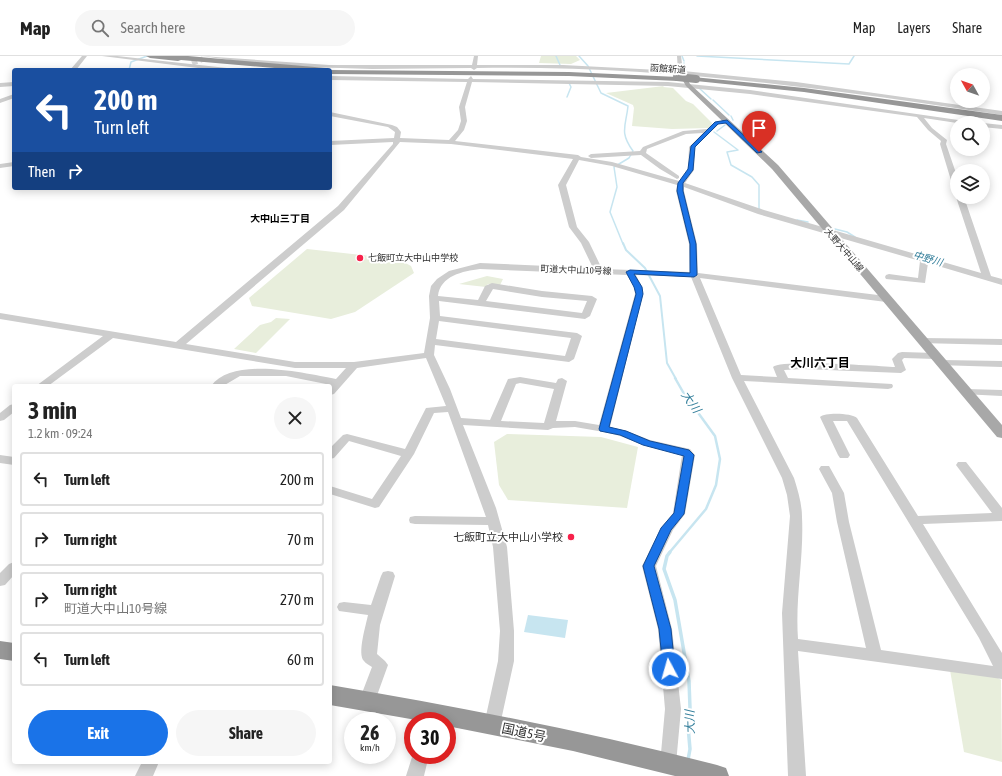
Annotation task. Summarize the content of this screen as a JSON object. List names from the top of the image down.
{
  "streets": {
    "highway": ["函館新道", "国道5号"],
    "main road": ["大野大中山線"],
    "street": ["町道大中山10号線"]
  },
  "crossings": [
    ["函館新道", "大野大中山線"],
    ["大野大中山線", "町道大中山10号線"]
  ],
  "districts": ["大中山三丁目", "大川六丁目"],
  "water": ["中野川", "大川"],
  "places": ["七飯町立大中山中学校", "七飯町立大中山小学校"],
  "north": "top left",
  "page": {
    "header": "Map",
    "search": "Search here",
    "nav": ["Map", "Layers", "Share"],
    "turn": ["200 m", "Turn left"],
    "then": "Then",
    "heading": ["3 min", "1.2 km · 09:24"],
    "list": [
      {
        "name": "Turn left",
        "value": "200 m"
      },
      {
        "name": "Turn right",
        "value": "70 m"
      },
      {
        "name": "Turn right",
        "note": "町道大中山10号線",
        "value": "270 m"
      },
      {
        "name": "Turn left",
        "value": "60 m"
      }
    ],
    "buttons": ["Exit", "Share"],
    "speed": "26 km/h",
    "limit": "30"
  }
}
